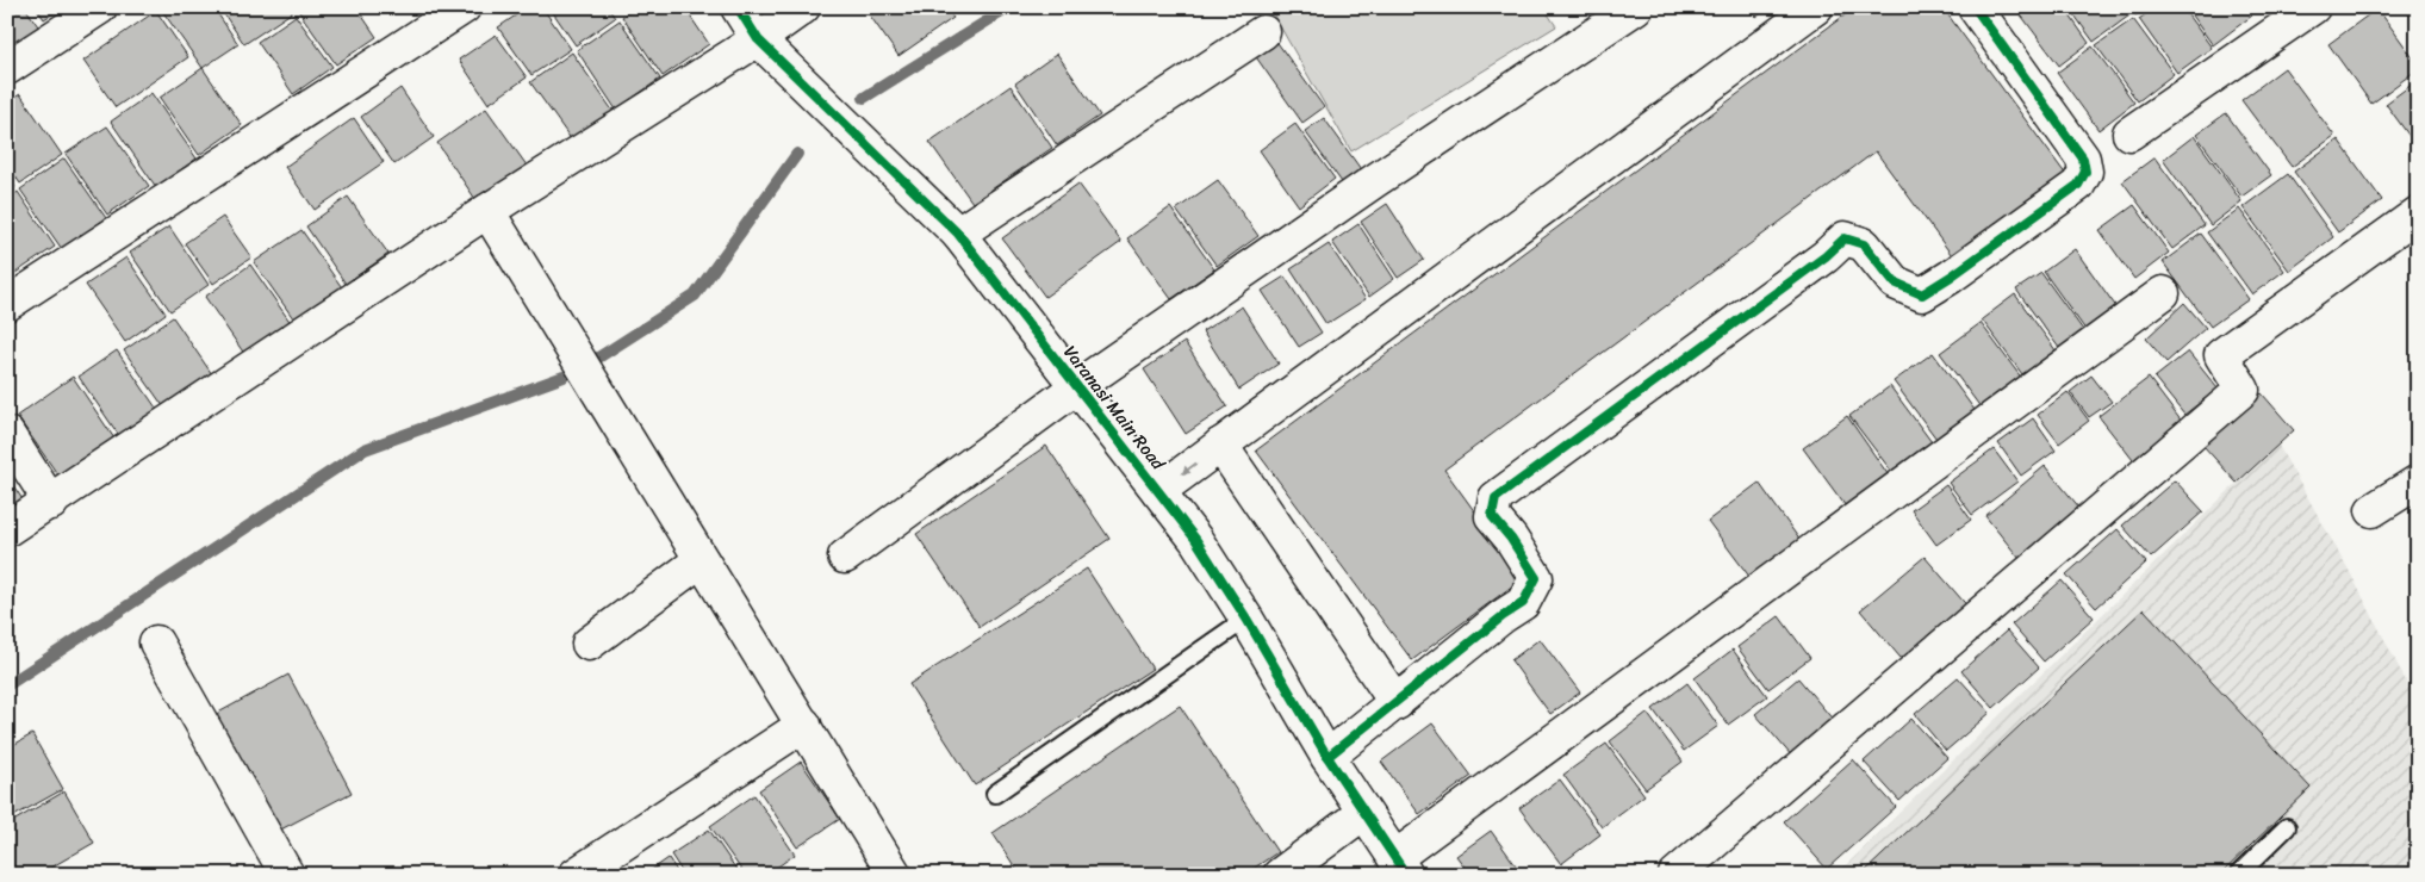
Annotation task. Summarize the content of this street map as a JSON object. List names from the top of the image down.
{
  "streets": {
    "street": ["Varanasi Main Road"]
  }
}
